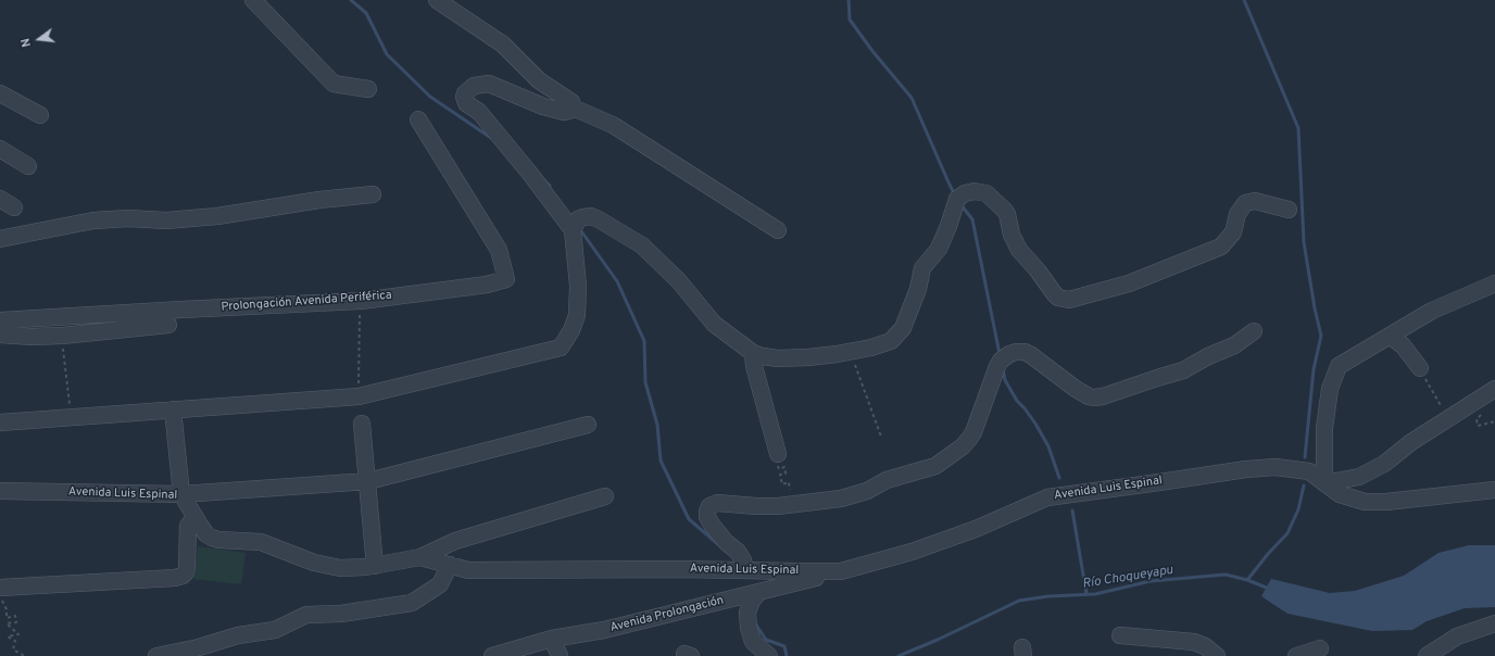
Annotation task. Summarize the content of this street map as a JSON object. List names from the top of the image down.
{
  "streets": {
    "street": ["Prolongación Avenida Periférica", "Avenida Luis Espinal", "Avenida Prolongación"]
  },
  "crossings": [
    ["Avenida Luis Espinal", "Avenida Prolongación"]
  ],
  "water": ["Río Choqueyapu"],
  "north": "left"
}
